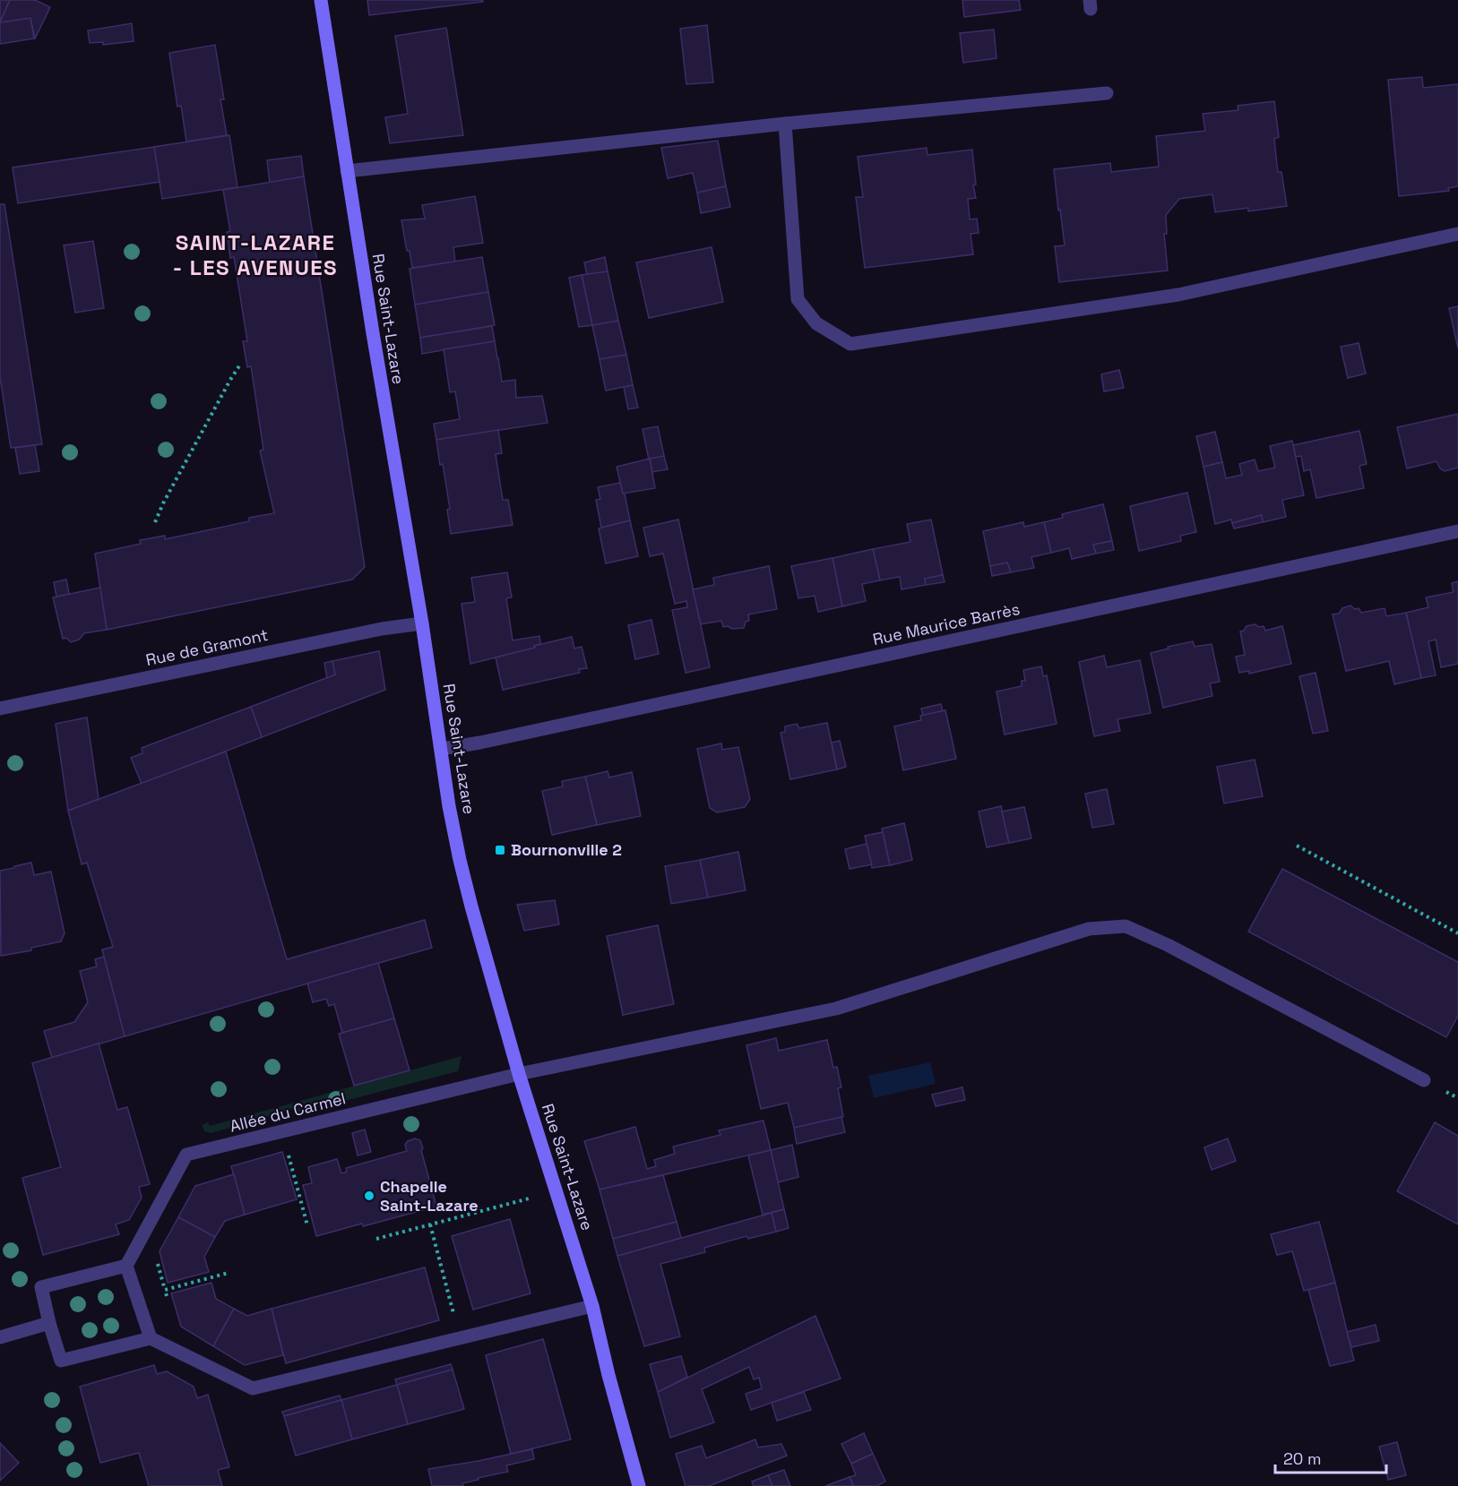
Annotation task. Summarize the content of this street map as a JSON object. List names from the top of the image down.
{
  "streets": {
    "main road": ["Rue Saint-Lazare"],
    "street": ["Rue Maurice Barrès", "Rue de Gramont", "Allée du Carmel"]
  },
  "crossings": [
    ["Rue Saint-Lazare", "Rue Maurice Barrès"],
    ["Rue Saint-Lazare", "Rue de Gramont"],
    ["Rue Saint-Lazare", "Allée du Carmel"]
  ],
  "districts": ["SAINT-LAZARE - LES AVENUES"],
  "places": {
    "transit": ["Bournonville 2"],
    "other": ["Chapelle Saint-Lazare"]
  },
  "scale_bar": "20 m"
}
